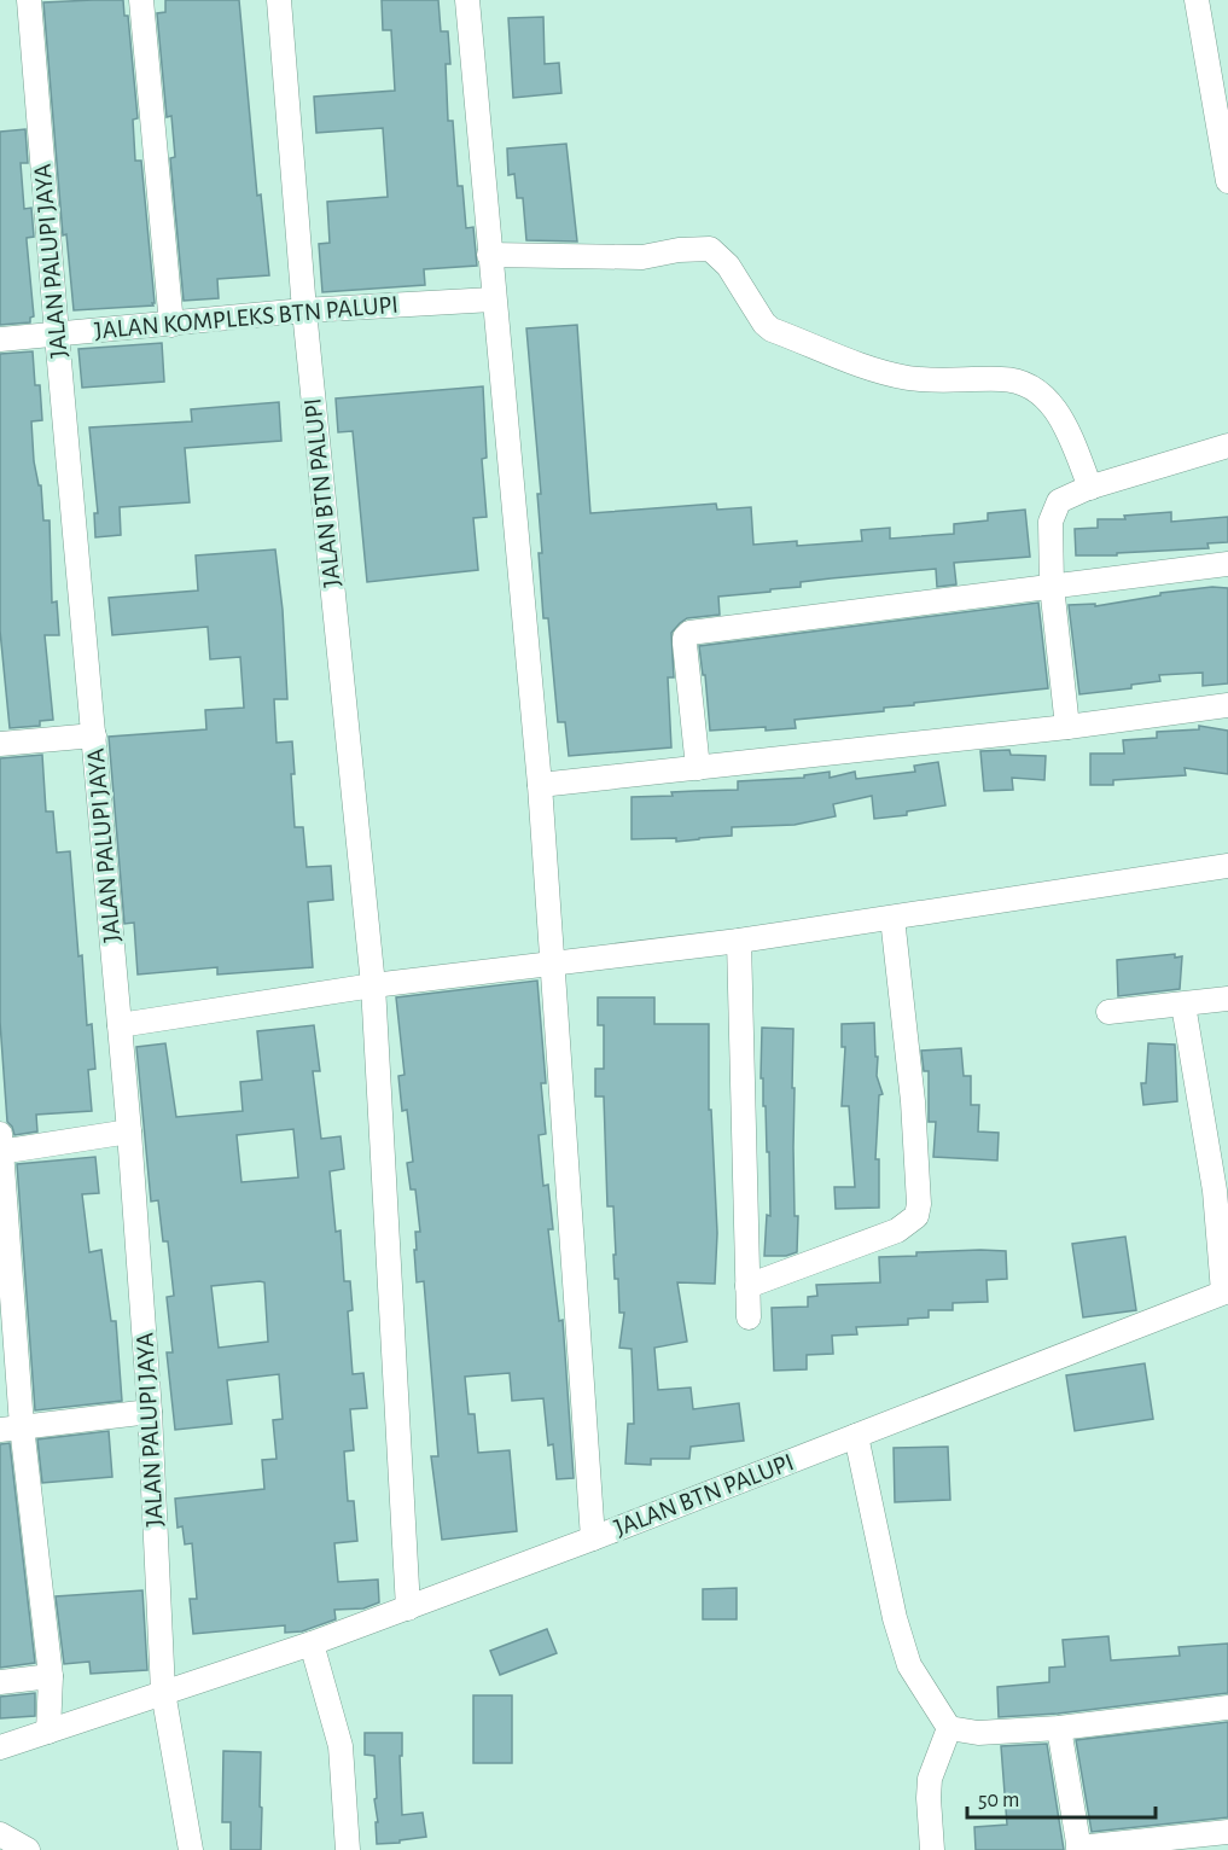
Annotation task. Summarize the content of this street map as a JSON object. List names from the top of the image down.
{
  "streets": {
    "street": ["JALAN PALUPI JAYA", "JALAN KOMPLEKS BTN PALUPI", "JALAN BTN PALUPI"]
  },
  "crossings": [
    ["JALAN PALUPI JAYA", "JALAN KOMPLEKS BTN PALUPI"],
    ["JALAN KOMPLEKS BTN PALUPI", "JALAN BTN PALUPI"]
  ],
  "scale_bar": "50 m"
}
